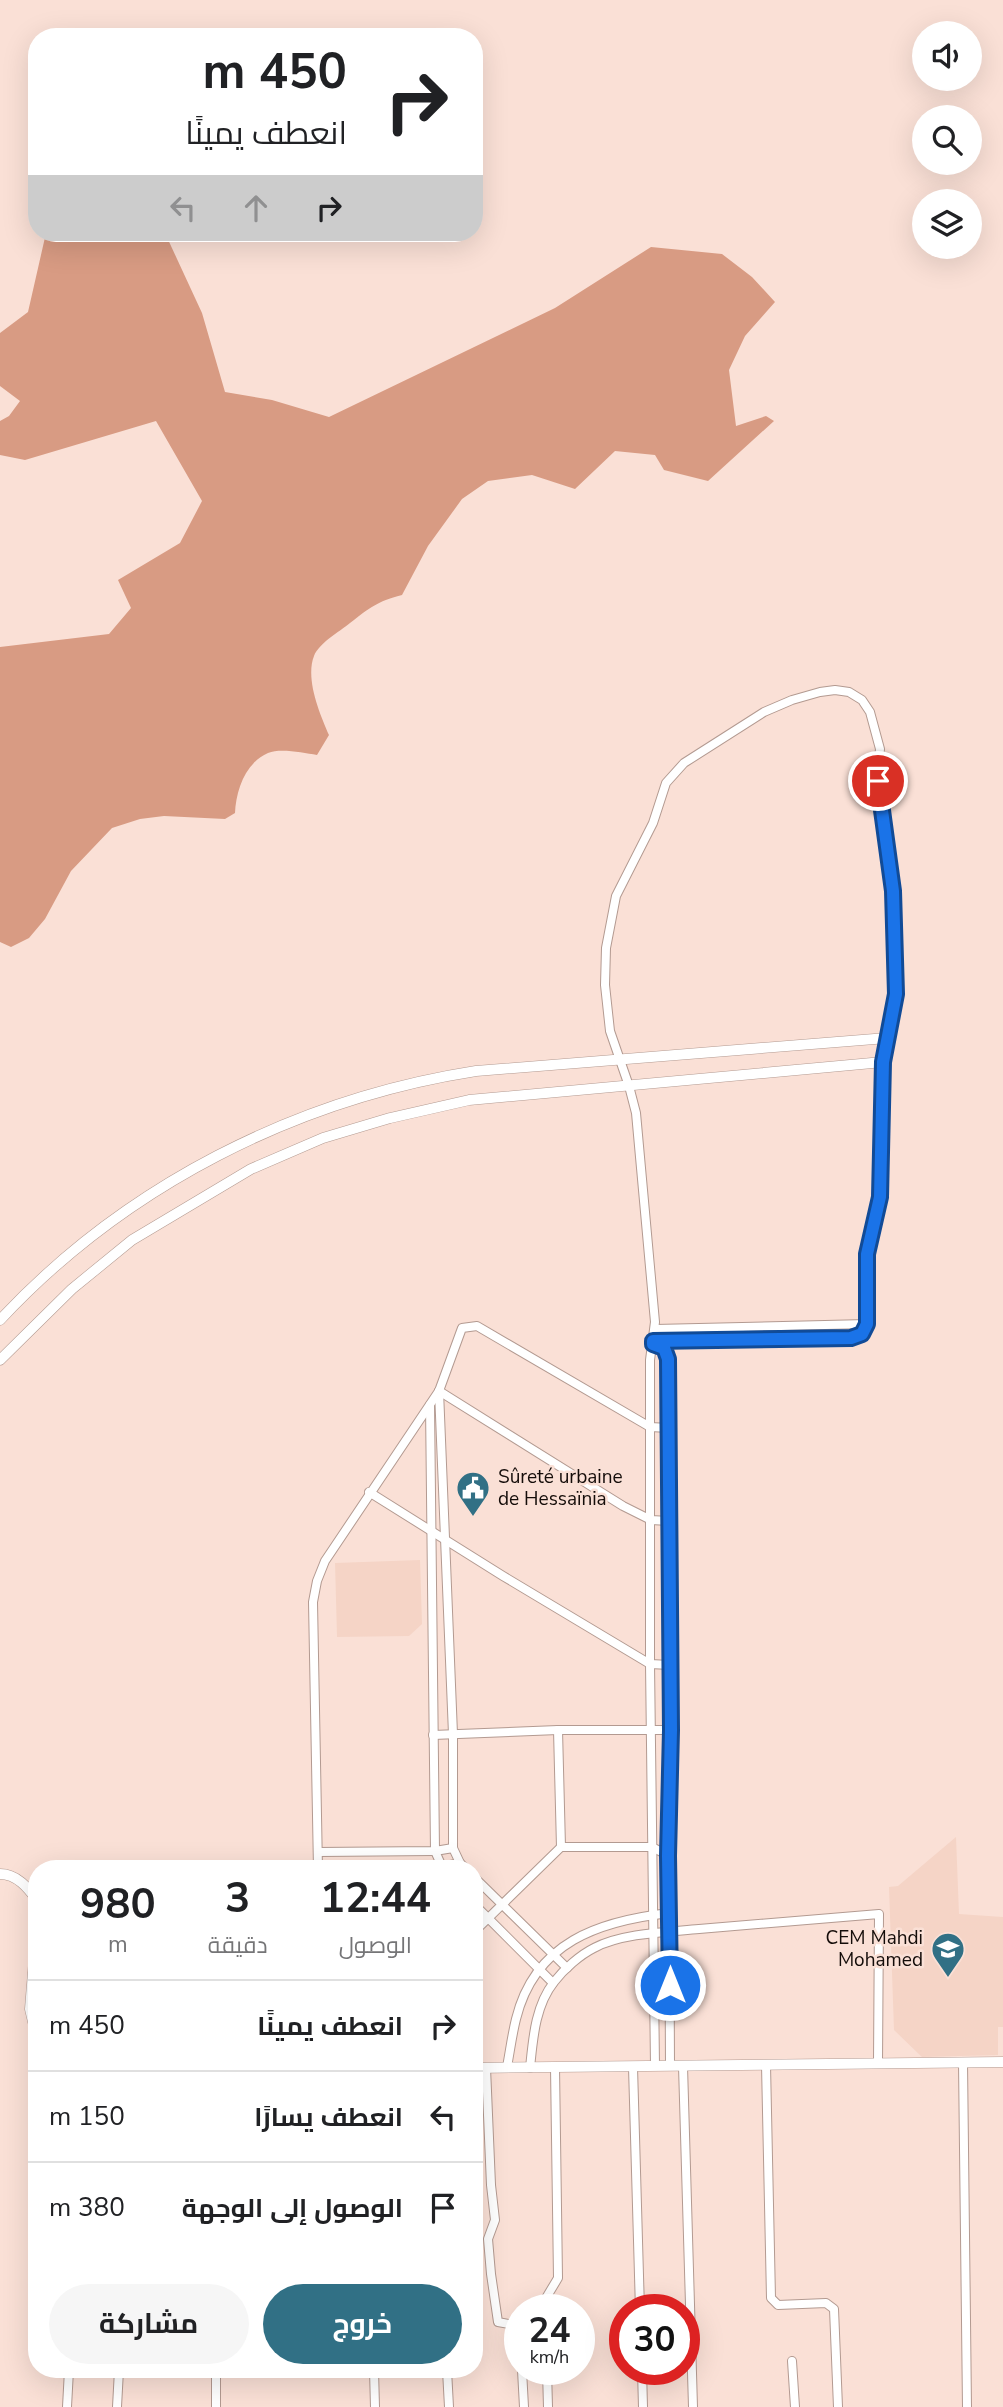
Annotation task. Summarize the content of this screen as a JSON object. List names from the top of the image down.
{
  "places": {
    "public building": ["Sûreté urbaine de Hessaïnia"],
    "school or university": ["CEM Mahdi Mohamed"]
  },
  "page": {
    "turn": ["450 m", "انعطف يمينًا"],
    "eta": [
      "12:44",
      "الوصول",
      "3",
      "دقيقة",
      "980",
      "m"
    ],
    "list": [
      {
        "name": "انعطف يمينًا",
        "value": "450 m"
      },
      {
        "name": "انعطف يسارًا",
        "value": "150 m"
      },
      {
        "name": "الوصول إلى الوجهة",
        "value": "380 m"
      }
    ],
    "buttons": ["خروج", "مشاركة"],
    "speed": "24 km/h",
    "limit": "30"
  }
}
